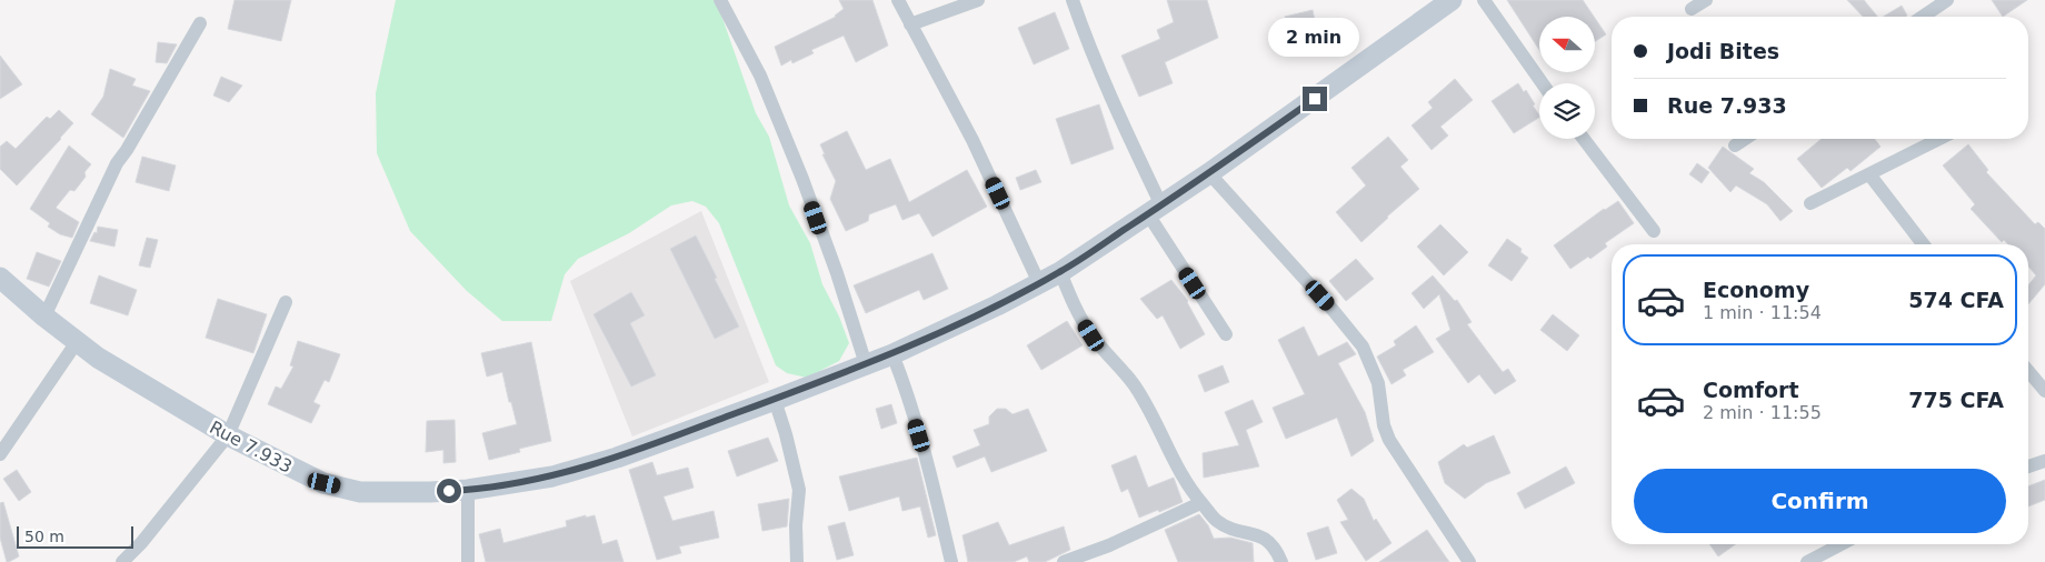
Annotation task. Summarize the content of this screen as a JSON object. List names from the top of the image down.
{
  "streets": {
    "street": ["Rue 7.933"]
  },
  "scale_bar": "50 m",
  "north": "left",
  "page": {
    "banner": ["Jodi Bites", "Rue 7.933"],
    "bubble": "2 min",
    "list": [
      {
        "name": "Economy",
        "note": "1 min · 11:54",
        "value": "574 CFA"
      },
      {
        "name": "Comfort",
        "note": "2 min · 11:55",
        "value": "775 CFA"
      }
    ],
    "buttons": "Confirm",
    "scale": "50 m"
  }
}
